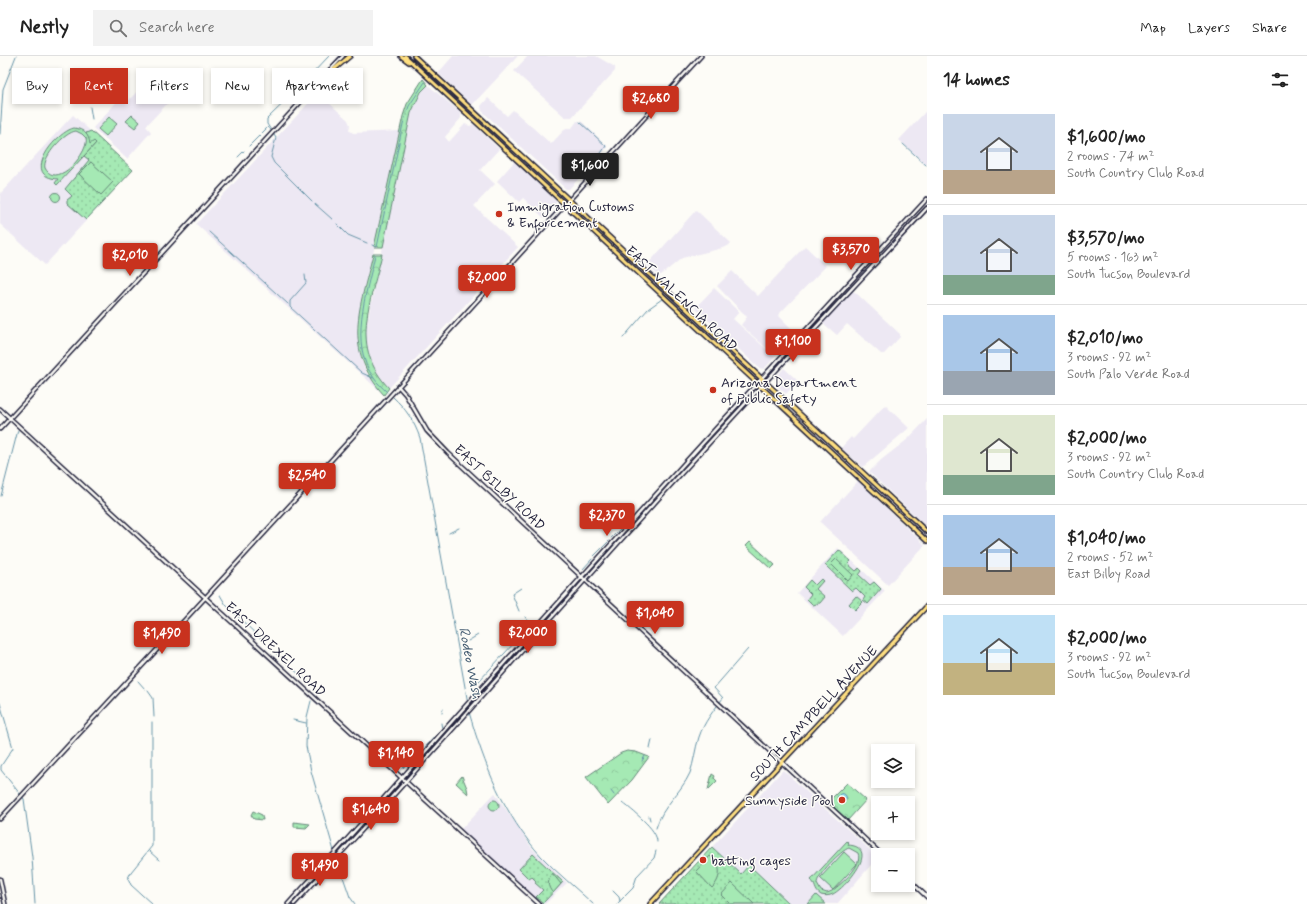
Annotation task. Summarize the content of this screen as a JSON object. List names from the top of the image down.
{
  "streets": {
    "main road": ["EAST VALENCIA ROAD", "SOUTH CAMPBELL AVENUE"],
    "street": ["EAST BILBY ROAD", "EAST DREXEL ROAD"]
  },
  "crossings": [
    ["EAST BILBY ROAD", "SOUTH CAMPBELL AVENUE"]
  ],
  "water": ["Rodeo Wash"],
  "places": [
    "Immigration Customs & Enforcement",
    "Arizona Department of Public Safety",
    "Sunnyside Pool",
    "batting cages"
  ],
  "page": {
    "header": "Nestly",
    "search": "Search here",
    "nav": ["Map", "Layers", "Share"],
    "heading": "14 homes",
    "chip": [
      "Buy",
      "Rent",
      "Filters",
      "New",
      "Apartment"
    ],
    "price": [
      "$2,680",
      "$1,600",
      "$3,570",
      "$2,010",
      "$2,000",
      "$1,100",
      "$2,540",
      "$2,370",
      "$1,040",
      "$2,000",
      "$1,490",
      "$1,140",
      "$1,640",
      "$1,490"
    ],
    "list": [
      {
        "name": "$1,600/mo",
        "note": "2 rooms · 74 m² · South Country Club Road"
      },
      {
        "name": "$3,570/mo",
        "note": "5 rooms · 163 m² · South Tucson Boulevard"
      },
      {
        "name": "$2,010/mo",
        "note": "3 rooms · 92 m² · South Palo Verde Road"
      },
      {
        "name": "$2,000/mo",
        "note": "3 rooms · 92 m² · South Country Club Road"
      },
      {
        "name": "$1,040/mo",
        "note": "2 rooms · 52 m² · East Bilby Road"
      },
      {
        "name": "$2,000/mo",
        "note": "3 rooms · 92 m² · South Tucson Boulevard"
      }
    ],
    "map_buttons": ["+", "−"]
  }
}
